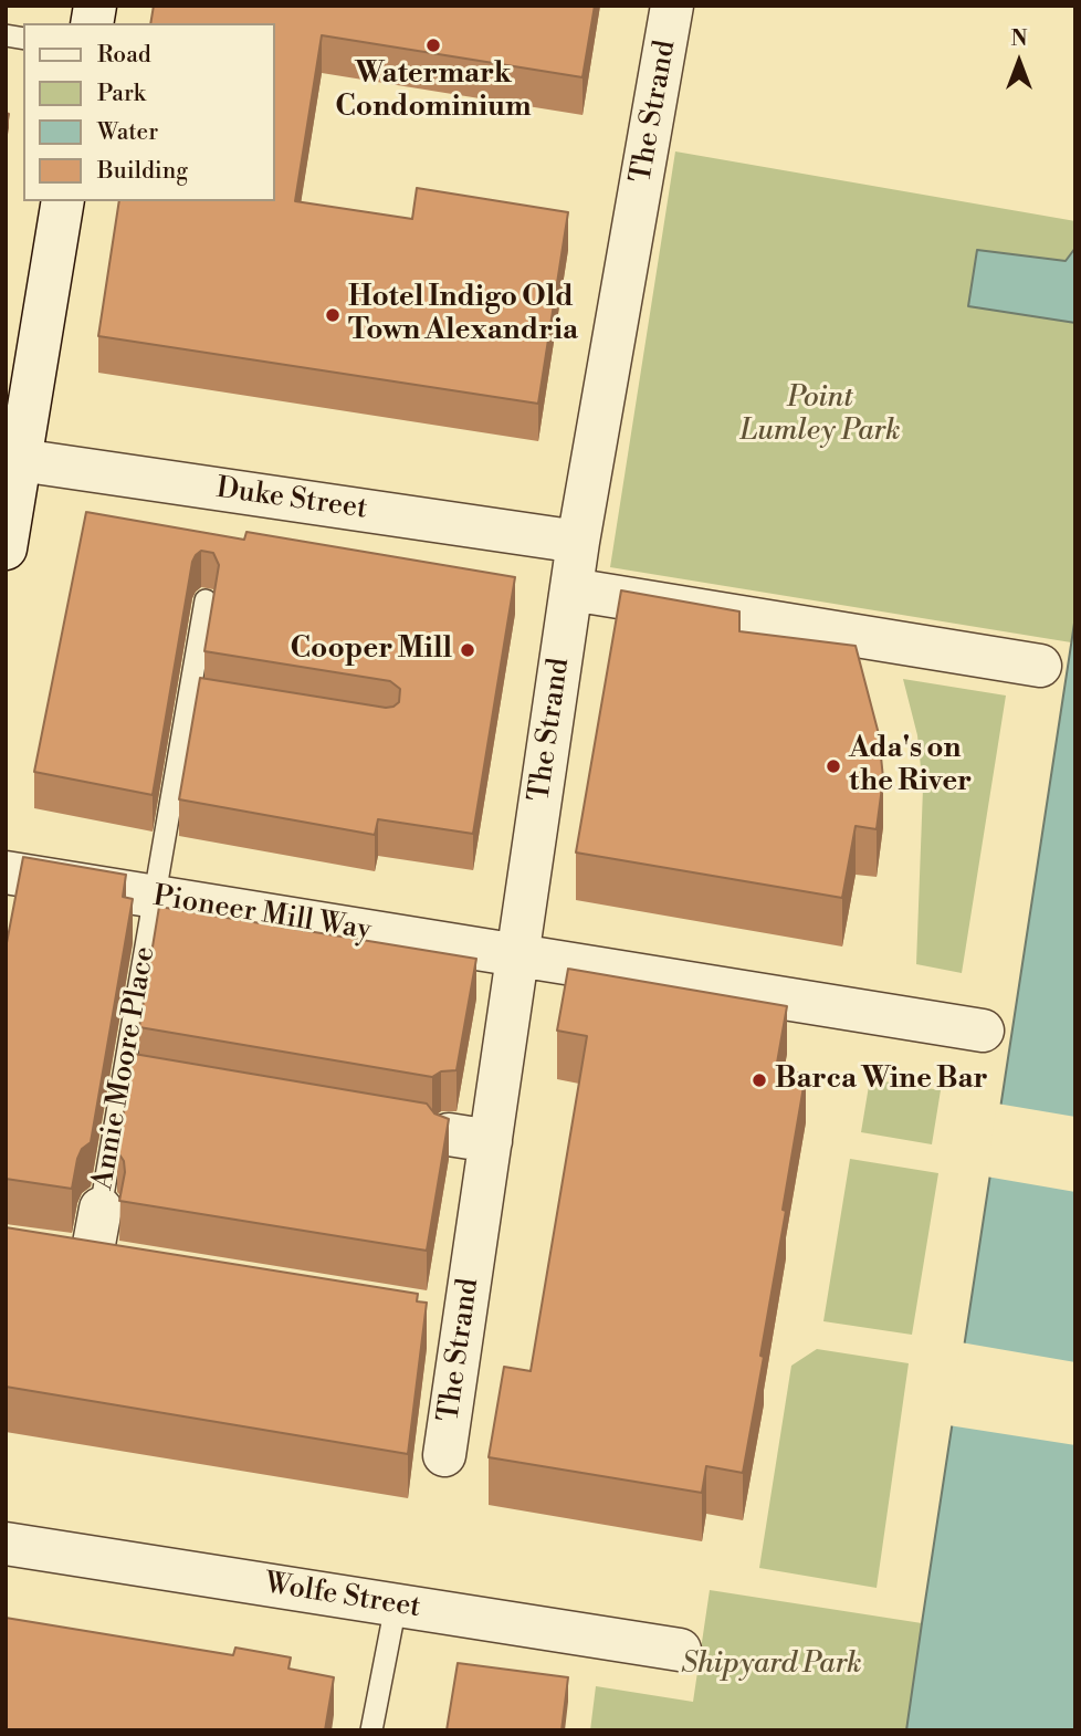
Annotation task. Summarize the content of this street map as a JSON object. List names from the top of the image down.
{
  "streets": {
    "street": [
      "The Strand",
      "Duke Street",
      "Pioneer Mill Way",
      "Annie Moore Place",
      "Wolfe Street"
    ]
  },
  "crossings": [
    ["The Strand", "Duke Street"],
    ["The Strand", "Pioneer Mill Way"],
    ["Pioneer Mill Way", "Annie Moore Place"]
  ],
  "parks": ["Point Lumley Park", "Shipyard Park"],
  "places": [
    "Watermark Condominium",
    "Hotel Indigo Old Town Alexandria",
    "Cooper Mill",
    "Ada's on the River",
    "Barca Wine Bar"
  ],
  "legend": [
    "Road",
    "Park",
    "Water",
    "Building"
  ],
  "north": "top"
}
